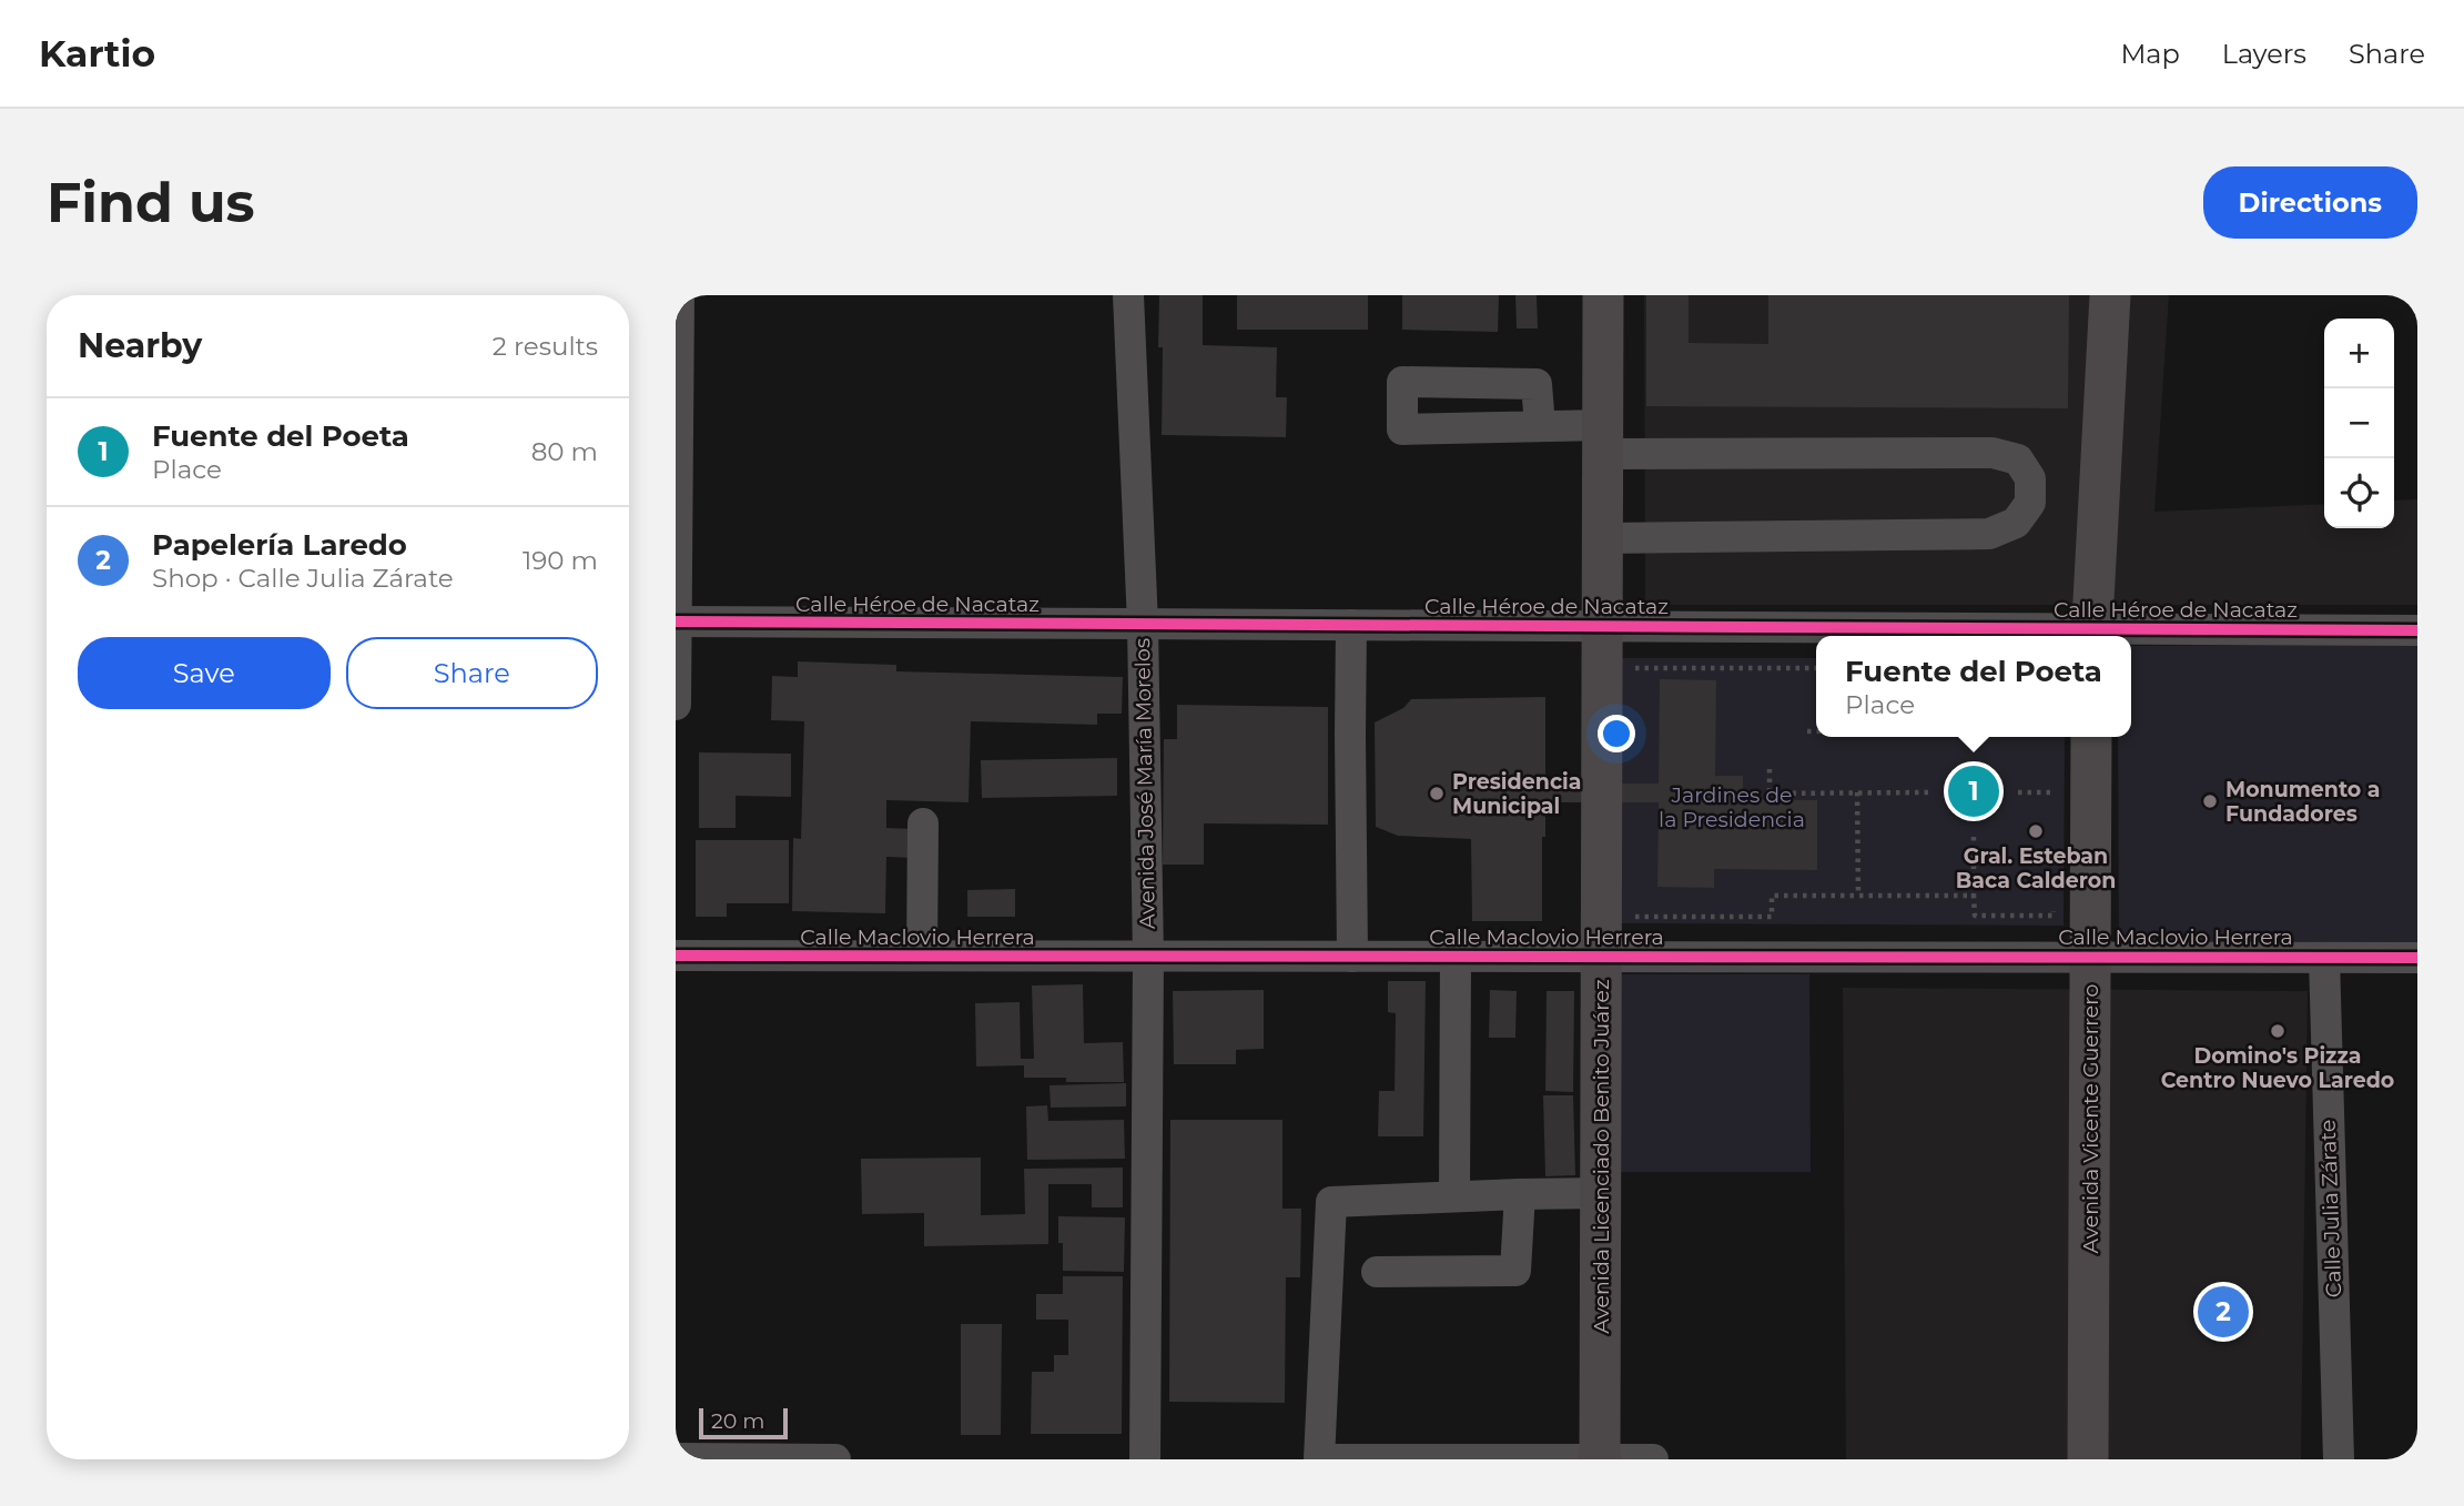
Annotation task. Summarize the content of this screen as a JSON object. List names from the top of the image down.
{
  "streets": {
    "main road": ["Avenida Vicente Guerrero", "Avenida Licenciado Benito Juárez"],
    "street": [
      "Calle Héroe de Nacataz",
      "Avenida José María Morelos",
      "Calle Maclovio Herrera",
      "Calle Julia Zárate"
    ]
  },
  "crossings": [
    ["Calle Héroe de Nacataz", "Avenida José María Morelos"],
    ["Calle Héroe de Nacataz", "Avenida Licenciado Benito Juárez"],
    ["Avenida José María Morelos", "Calle Maclovio Herrera"],
    ["Calle Maclovio Herrera", "Avenida Vicente Guerrero"],
    ["Calle Maclovio Herrera", "Avenida Licenciado Benito Juárez"],
    ["Calle Maclovio Herrera", "Calle Julia Zárate"]
  ],
  "parks": ["Jardines de la Presidencia"],
  "places": [
    "Presidencia Municipal",
    "Monumento a Fundadores",
    "Gral. Esteban Baca Calderon",
    "Domino's Pizza Centro Nuevo Laredo"
  ],
  "scale_bar": "20 m",
  "page": {
    "header": "Kartio",
    "nav": ["Map", "Layers", "Share"],
    "buttons": [
      "Directions",
      ["Save", "Share"]
    ],
    "title": "Find us",
    "heading": ["Nearby", "2 results"],
    "map_buttons": ["+", "−"],
    "list": [
      {
        "mark": "1",
        "name": "Fuente del Poeta",
        "note": "Place",
        "value": "80 m"
      },
      {
        "mark": "2",
        "name": "Papelería Laredo",
        "note": "Shop · Calle Julia Zárate",
        "value": "190 m"
      }
    ],
    "popup": ["Fuente del Poeta", "Place"],
    "pins": ["1", "2"],
    "scale": "20 m"
  }
}
